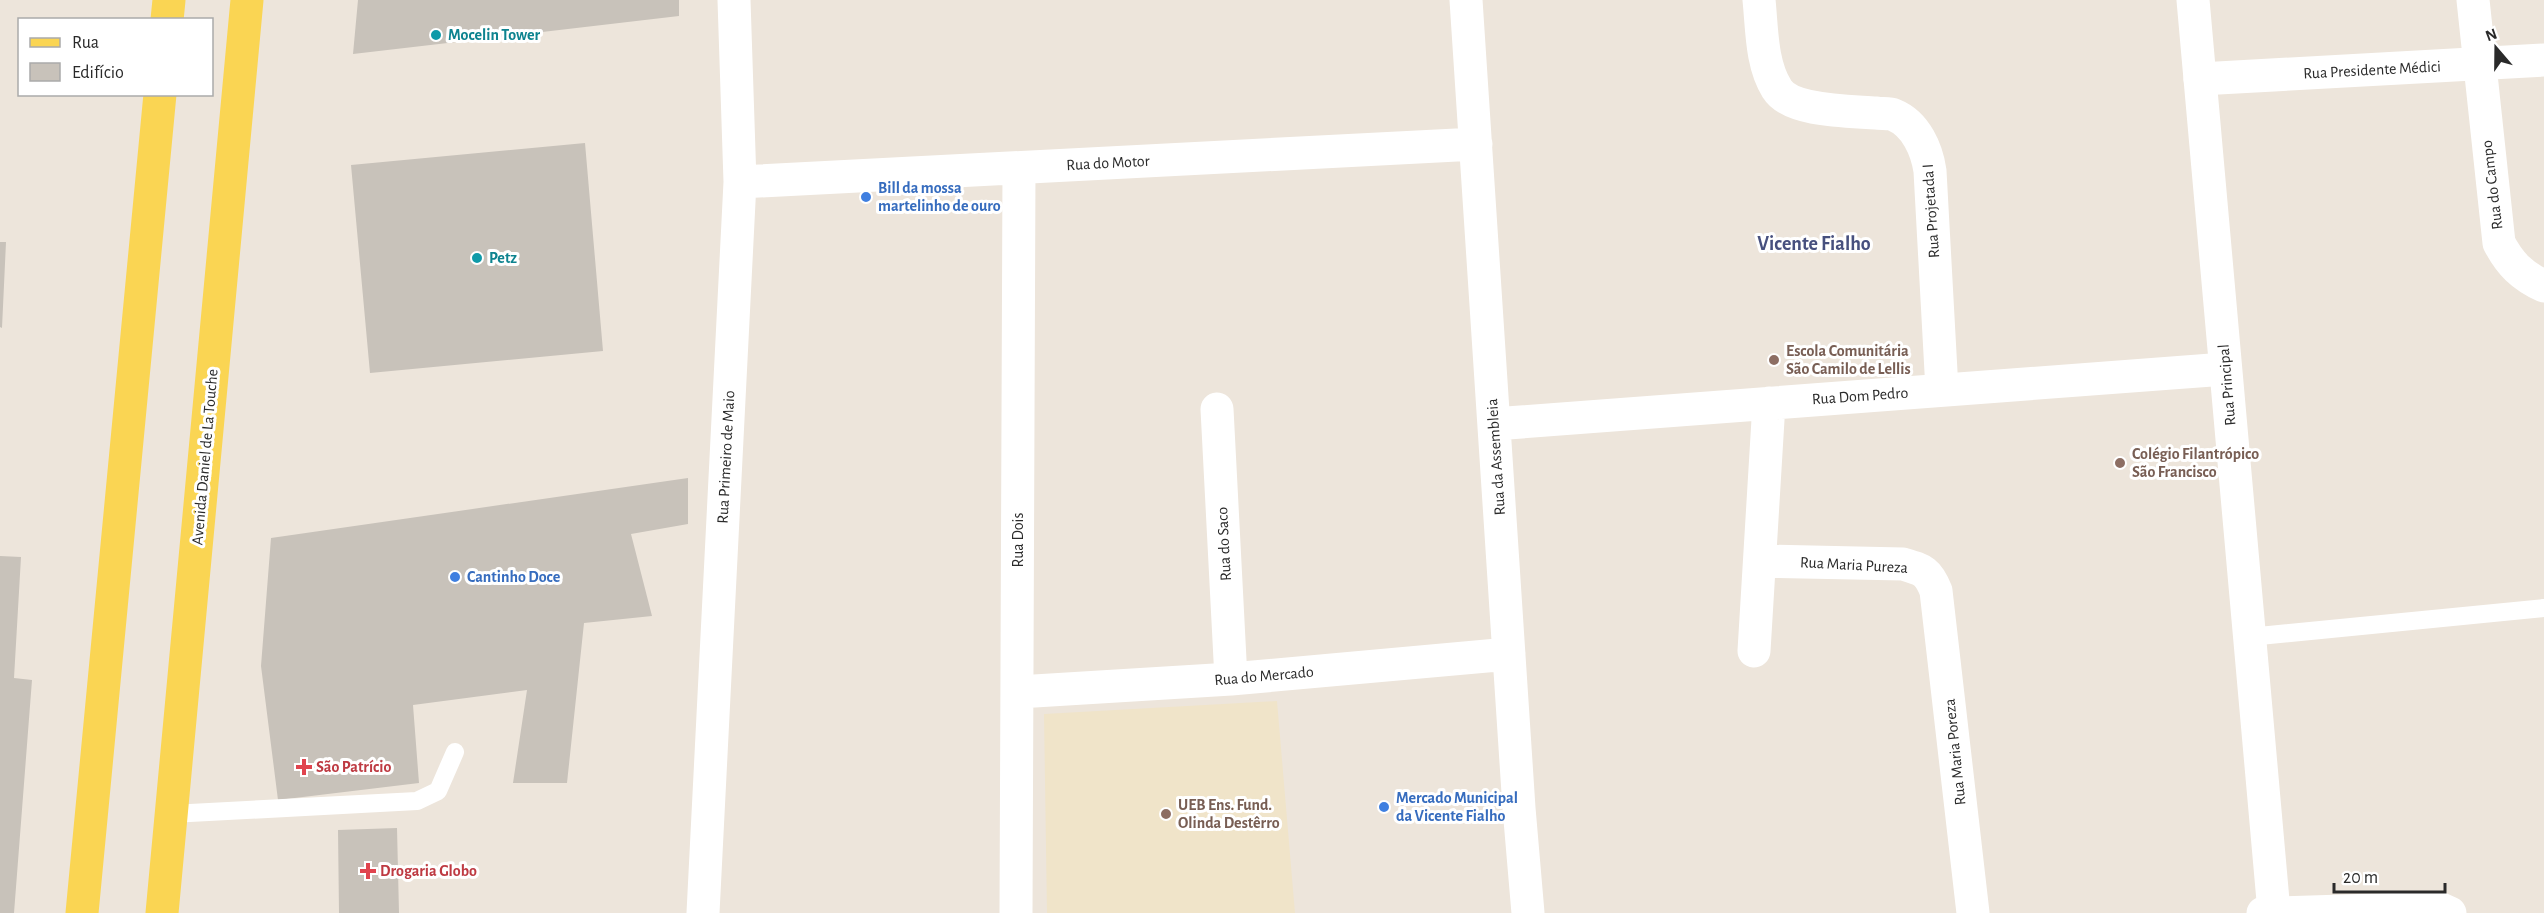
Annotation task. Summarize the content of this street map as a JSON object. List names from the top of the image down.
{
  "streets": {
    "main road": ["Avenida Daniel de La Touche"],
    "street": [
      "Rua Presidente Médici",
      "Rua do Motor",
      "Rua do Campo",
      "Rua Projetada I",
      "Rua Principal",
      "Rua Dom Pedro",
      "Rua Primeiro de Maio",
      "Rua da Assembleia",
      "Rua Dois",
      "Rua do Saco",
      "Rua Maria Pureza",
      "Rua do Mercado",
      "Rua Maria Poreza"
    ]
  },
  "crossings": [
    ["Rua Presidente Médici", "Rua do Campo"],
    ["Rua Presidente Médici", "Rua Principal"],
    ["Rua do Motor", "Rua Primeiro de Maio"],
    ["Rua do Motor", "Rua da Assembleia"],
    ["Rua do Motor", "Rua Dois"],
    ["Rua Projetada I", "Rua Dom Pedro"],
    ["Rua Principal", "Rua Dom Pedro"],
    ["Rua Dom Pedro", "Rua da Assembleia"],
    ["Rua da Assembleia", "Rua do Mercado"],
    ["Rua Dois", "Rua do Mercado"],
    ["Rua do Saco", "Rua do Mercado"],
    ["Rua Maria Pureza", "Rua Maria Poreza"]
  ],
  "districts": ["Vicente Fialho"],
  "places": {
    "other": [
      "Mocelin Tower",
      "Bill da mossa martelinho de ouro",
      "Petz",
      "Escola Comunitária São Camilo de Lellis",
      "Colégio Filantrópico São Francisco",
      "Cantinho Doce",
      "Mercado Municipal da Vicente Fialho",
      "UEB Ens. Fund. Olinda Destêrro"
    ],
    "health": ["São Patrício", "Drogaria Globo"]
  },
  "legend": ["Rua", "Edifício"],
  "scale_bar": "20 m",
  "north": "top"
}
